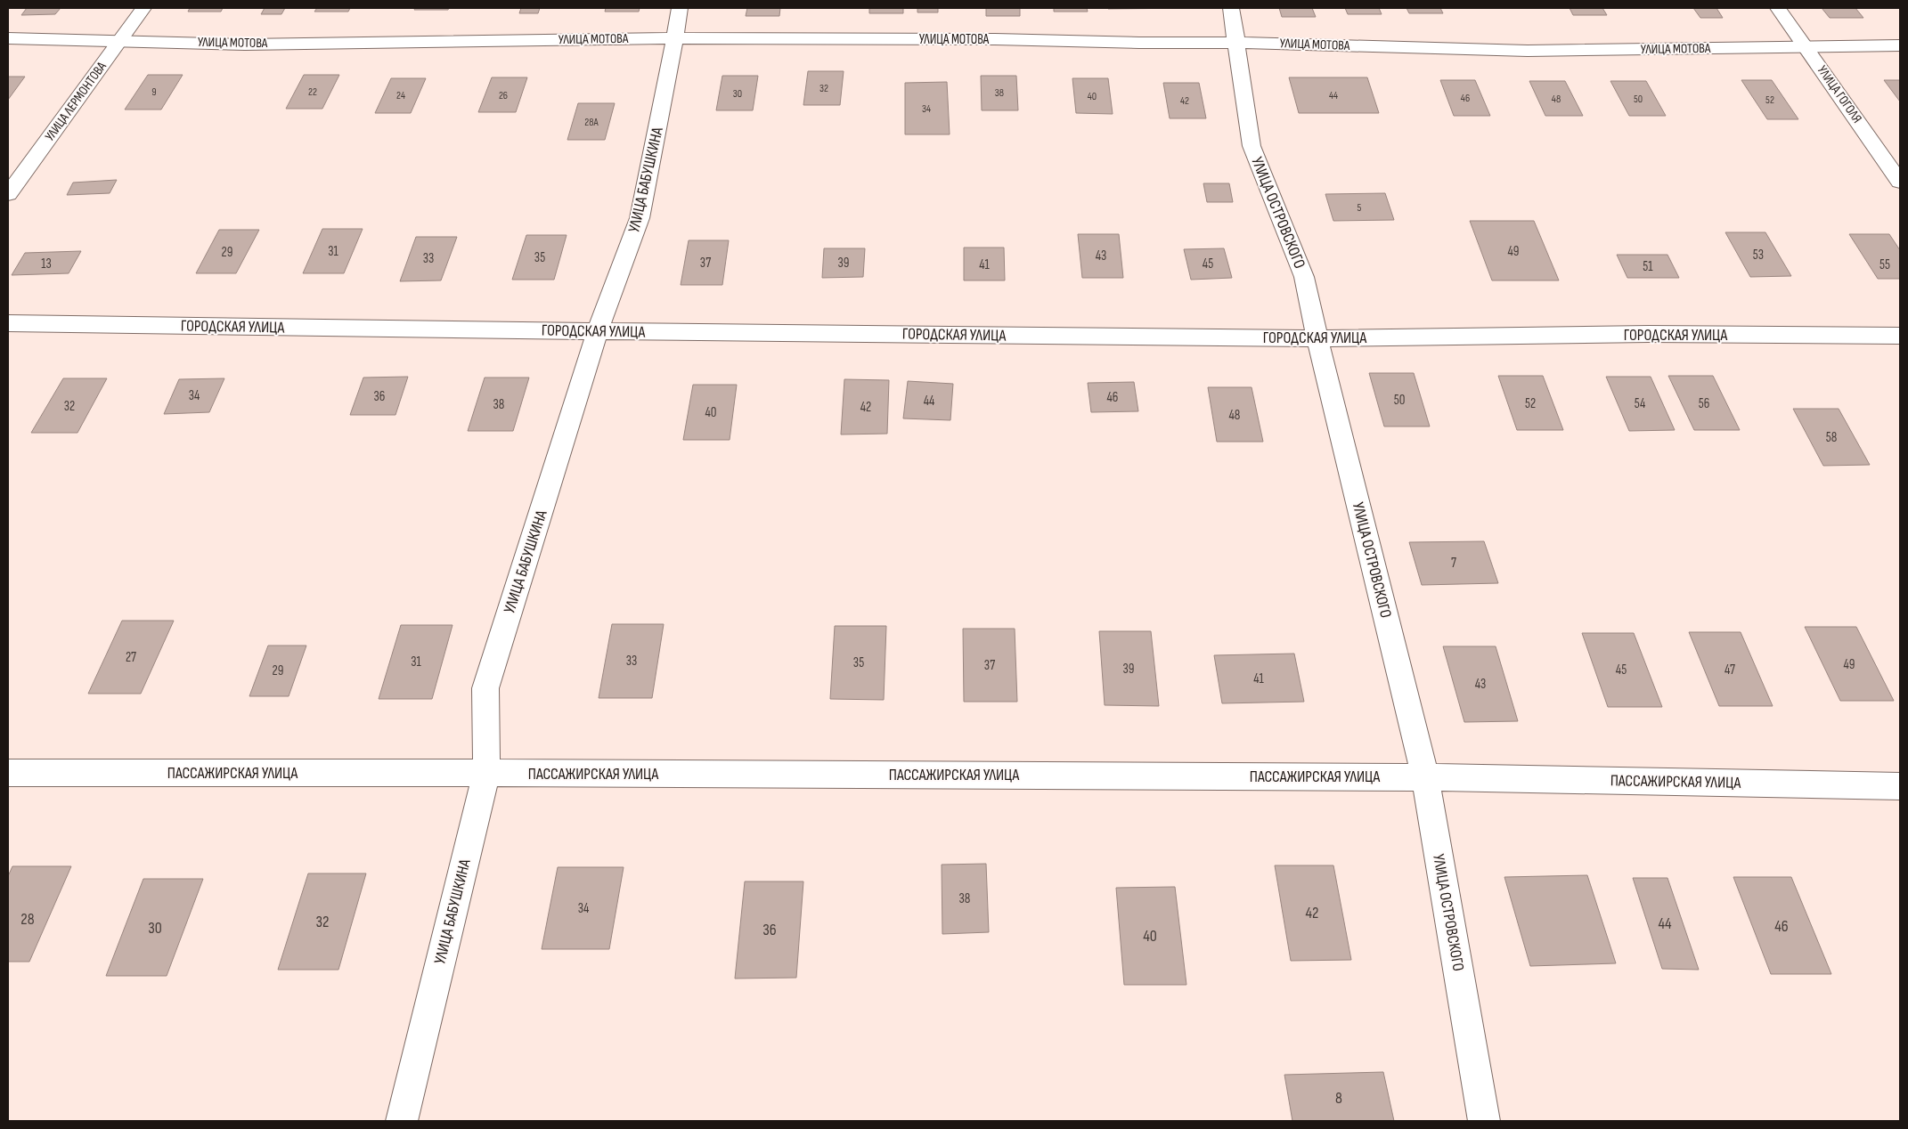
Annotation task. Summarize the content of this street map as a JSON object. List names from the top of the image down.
{
  "streets": {
    "street": [
      "УЛИЦА МОТОВА",
      "УЛИЦА ГОГОЛЯ",
      "УЛИЦА ЛЕРМОНТОВА",
      "УЛИЦА БАБУШКИНА",
      "УЛИЦА ОСТРОВСКОГО",
      "ГОРОДСКАЯ УЛИЦА",
      "ПАССАЖИРСКАЯ УЛИЦА"
    ]
  },
  "crossings": [
    ["УЛИЦА МОТОВА", "УЛИЦА ГОГОЛЯ"],
    ["УЛИЦА МОТОВА", "УЛИЦА ЛЕРМОНТОВА"],
    ["УЛИЦА МОТОВА", "УЛИЦА БАБУШКИНА"],
    ["УЛИЦА МОТОВА", "УЛИЦА ОСТРОВСКОГО"],
    ["УЛИЦА БАБУШКИНА", "ГОРОДСКАЯ УЛИЦА"],
    ["УЛИЦА БАБУШКИНА", "ПАССАЖИРСКАЯ УЛИЦА"],
    ["УЛИЦА ОСТРОВСКОГО", "ГОРОДСКАЯ УЛИЦА"],
    ["УЛИЦА ОСТРОВСКОГО", "ПАССАЖИРСКАЯ УЛИЦА"]
  ],
  "house_numbers": [
    "32",
    "9",
    "22",
    "38",
    "30",
    "24",
    "26",
    "44",
    "40",
    "46",
    "48",
    "50",
    "52",
    "42",
    "34",
    "28А",
    "5",
    "31",
    "49",
    "29",
    "53",
    "43",
    "35",
    "33",
    "37",
    "39",
    "13",
    "45",
    "41",
    "55",
    "51",
    "34",
    "36",
    "46",
    "50",
    "44",
    "52",
    "54",
    "56",
    "38",
    "32",
    "42",
    "40",
    "48",
    "58",
    "7",
    "27",
    "33",
    "31",
    "35",
    "49",
    "37",
    "39",
    "45",
    "47",
    "29",
    "41",
    "43",
    "38",
    "34",
    "42",
    "28",
    "32",
    "44",
    "46",
    "30",
    "36",
    "40",
    "8"
  ]
}
